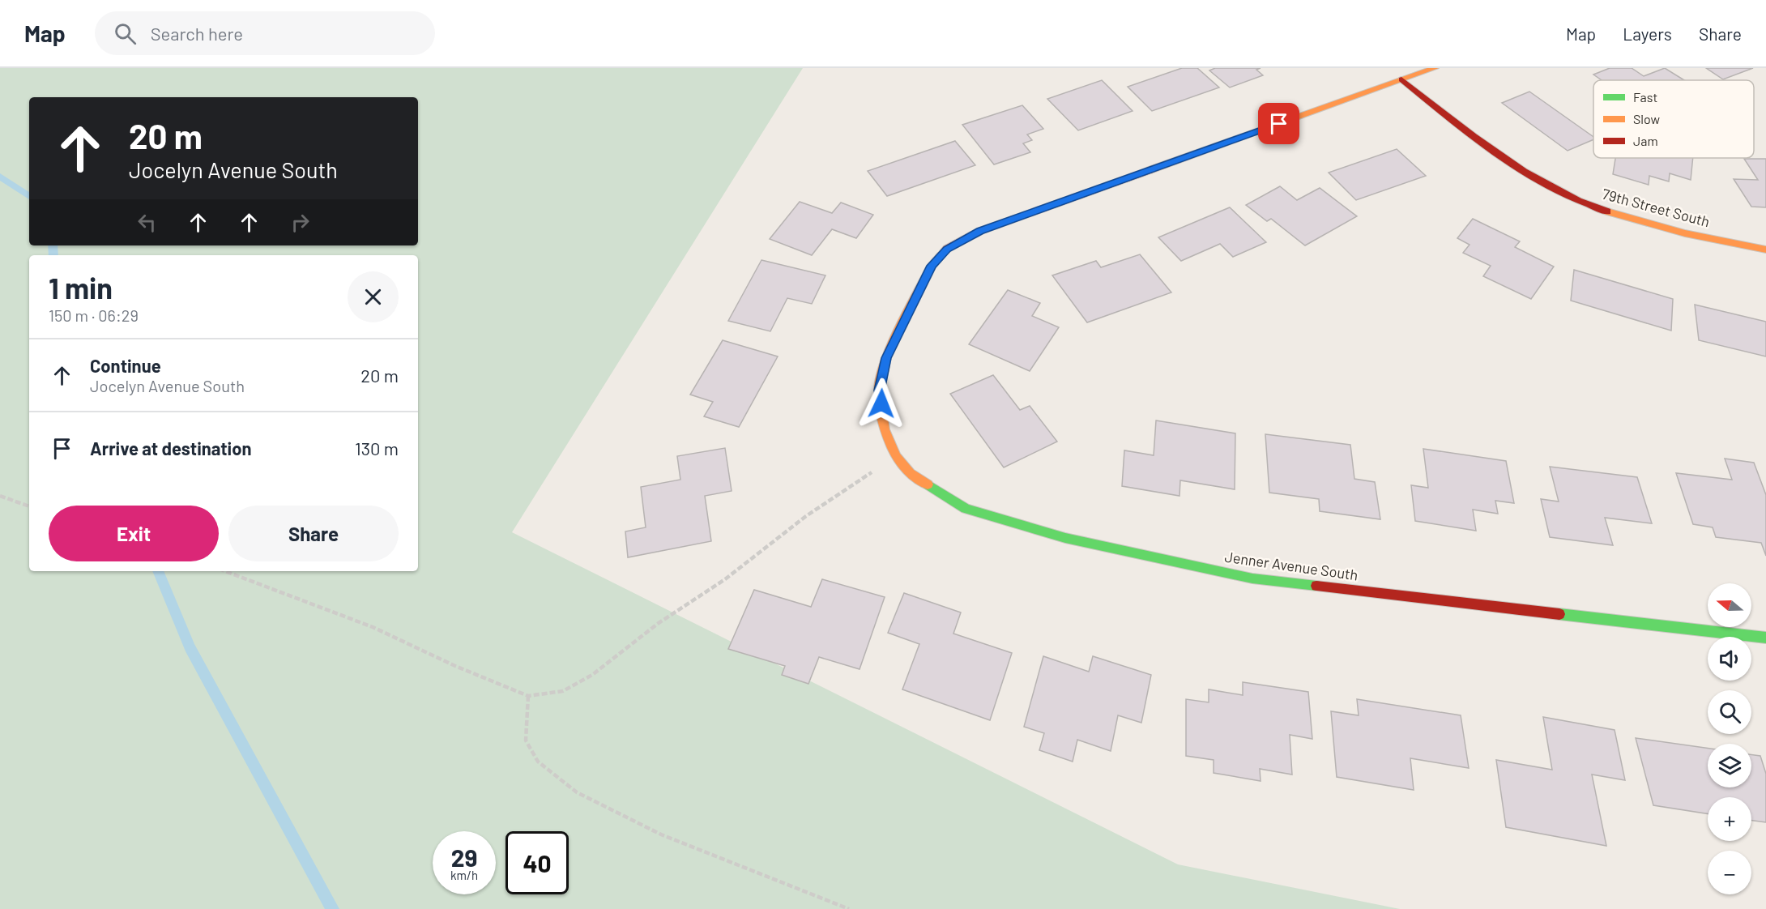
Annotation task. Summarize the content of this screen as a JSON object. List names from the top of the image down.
{
  "streets": {
    "street": ["79th Street South", "Jenner Avenue South"]
  },
  "crossings": [
    ["79th Street South", "Jenner Avenue South"]
  ],
  "legend": ["Fast", "Slow", "Jam"],
  "north": "left",
  "page": {
    "header": "Map",
    "search": "Search here",
    "nav": ["Map", "Layers", "Share"],
    "turn": ["20 m", "Jocelyn Avenue South"],
    "heading": ["1 min", "150 m · 06:29"],
    "list": [
      {
        "name": "Continue",
        "note": "Jocelyn Avenue South",
        "value": "20 m"
      },
      {
        "name": "Arrive at destination",
        "value": "130 m"
      }
    ],
    "buttons": ["Exit", "Share"],
    "map_buttons": ["+", "−"],
    "speed": "29 km/h",
    "limit": "40"
  }
}
